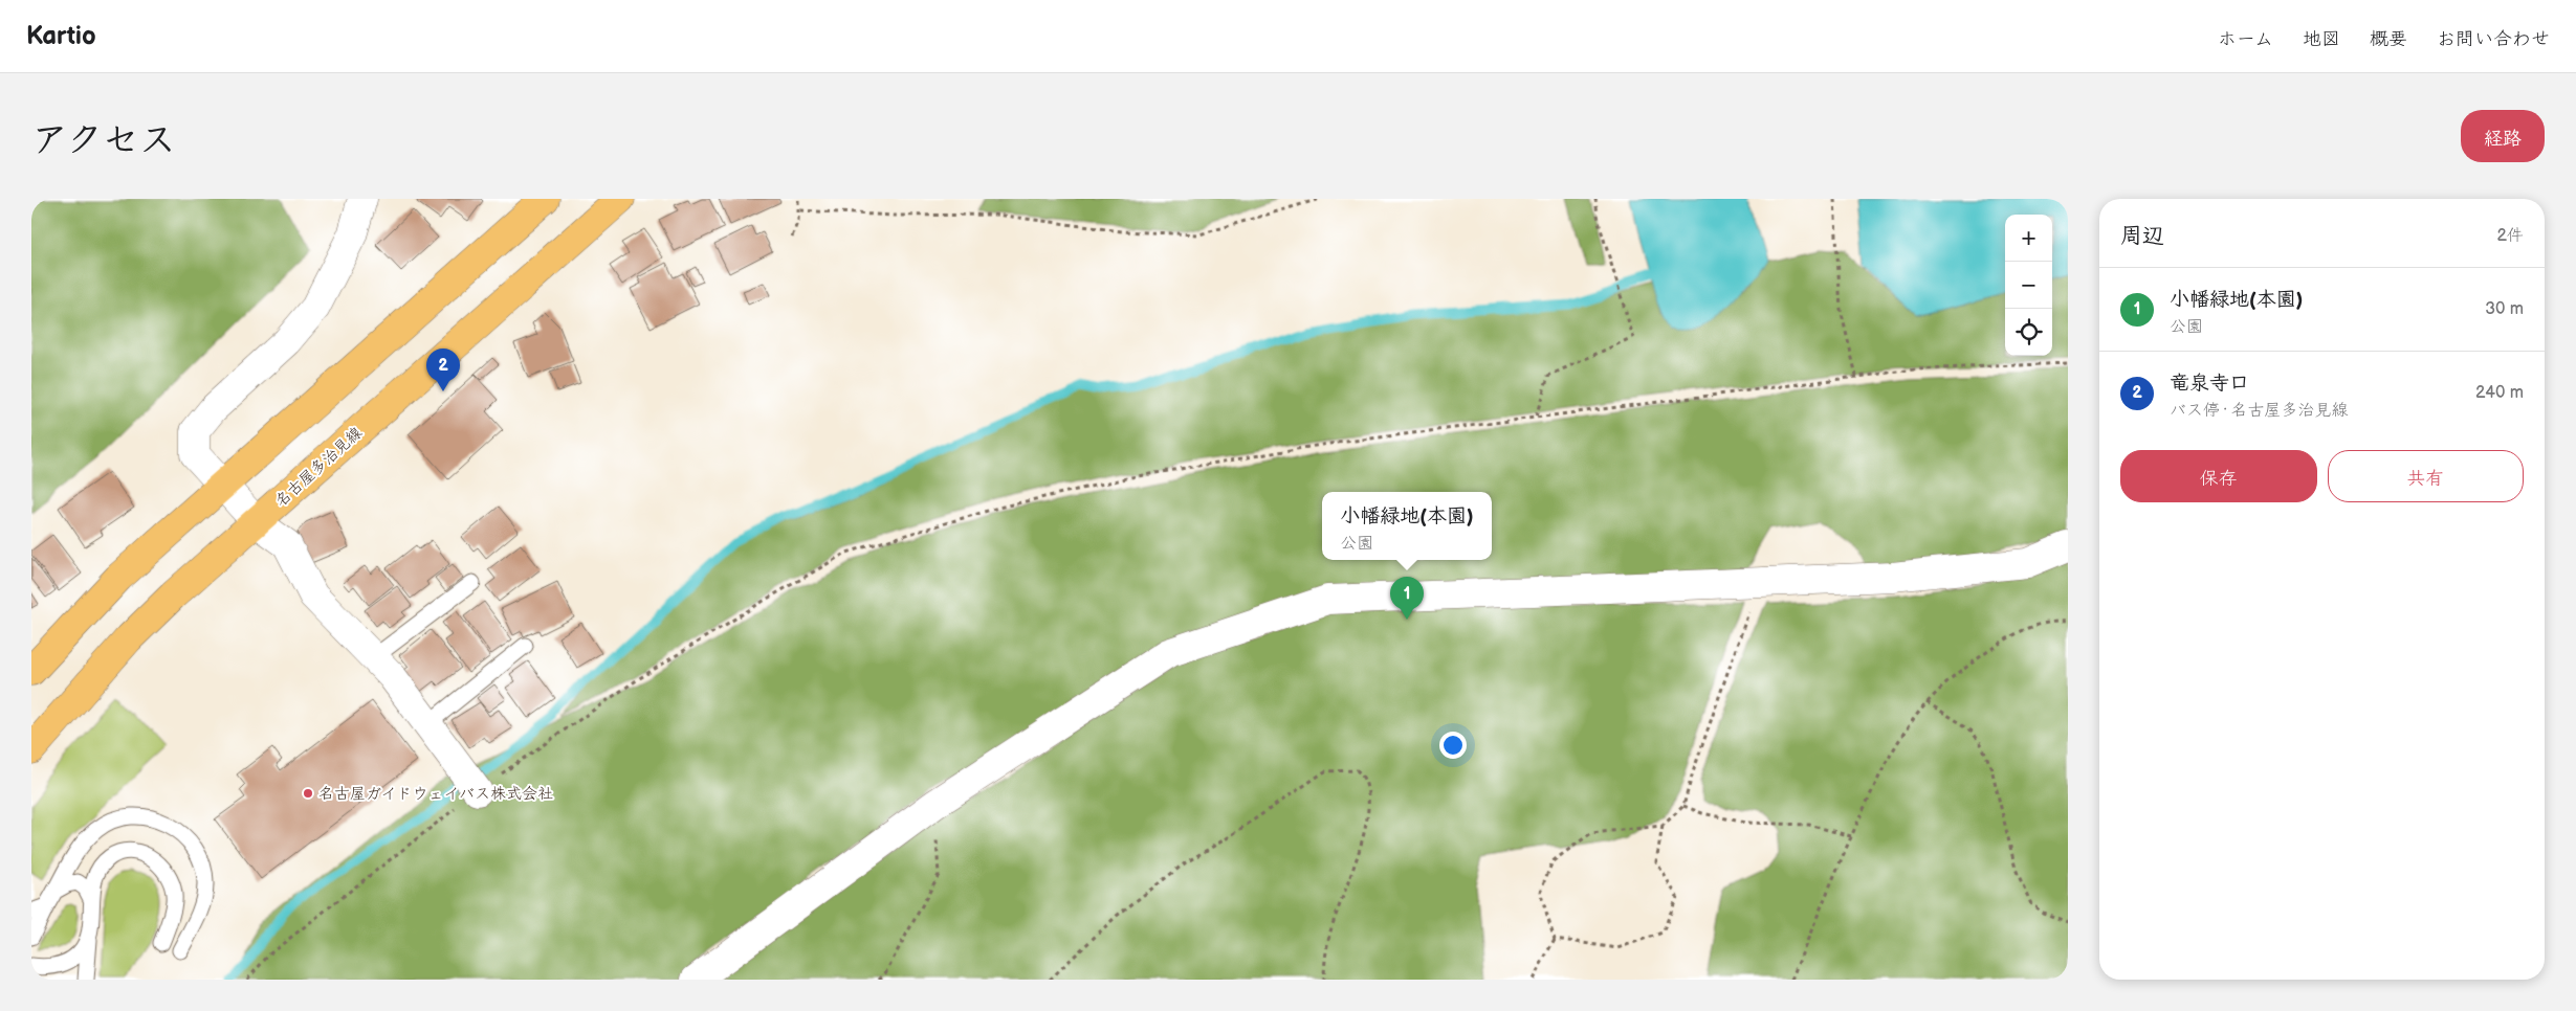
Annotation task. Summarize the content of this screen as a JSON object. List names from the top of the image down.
{
  "streets": {
    "main road": ["名古屋多治見線"]
  },
  "places": ["名古屋ガイドウェイバス株式会社"],
  "page": {
    "header": "Kartio",
    "nav": [
      "ホーム",
      "地図",
      "概要",
      "お問い合わせ"
    ],
    "title": "アクセス",
    "buttons": [
      "経路",
      ["保存", "共有"]
    ],
    "heading": ["周辺", "2件"],
    "map_buttons": ["+", "−"],
    "list": [
      {
        "mark": "1",
        "name": "小幡緑地(本園)",
        "note": "公園",
        "value": "30 m"
      },
      {
        "mark": "2",
        "name": "竜泉寺口",
        "note": "バス停 · 名古屋多治見線",
        "value": "240 m"
      }
    ],
    "pins": ["2", "1"],
    "popup": ["小幡緑地(本園)", "公園"]
  }
}
